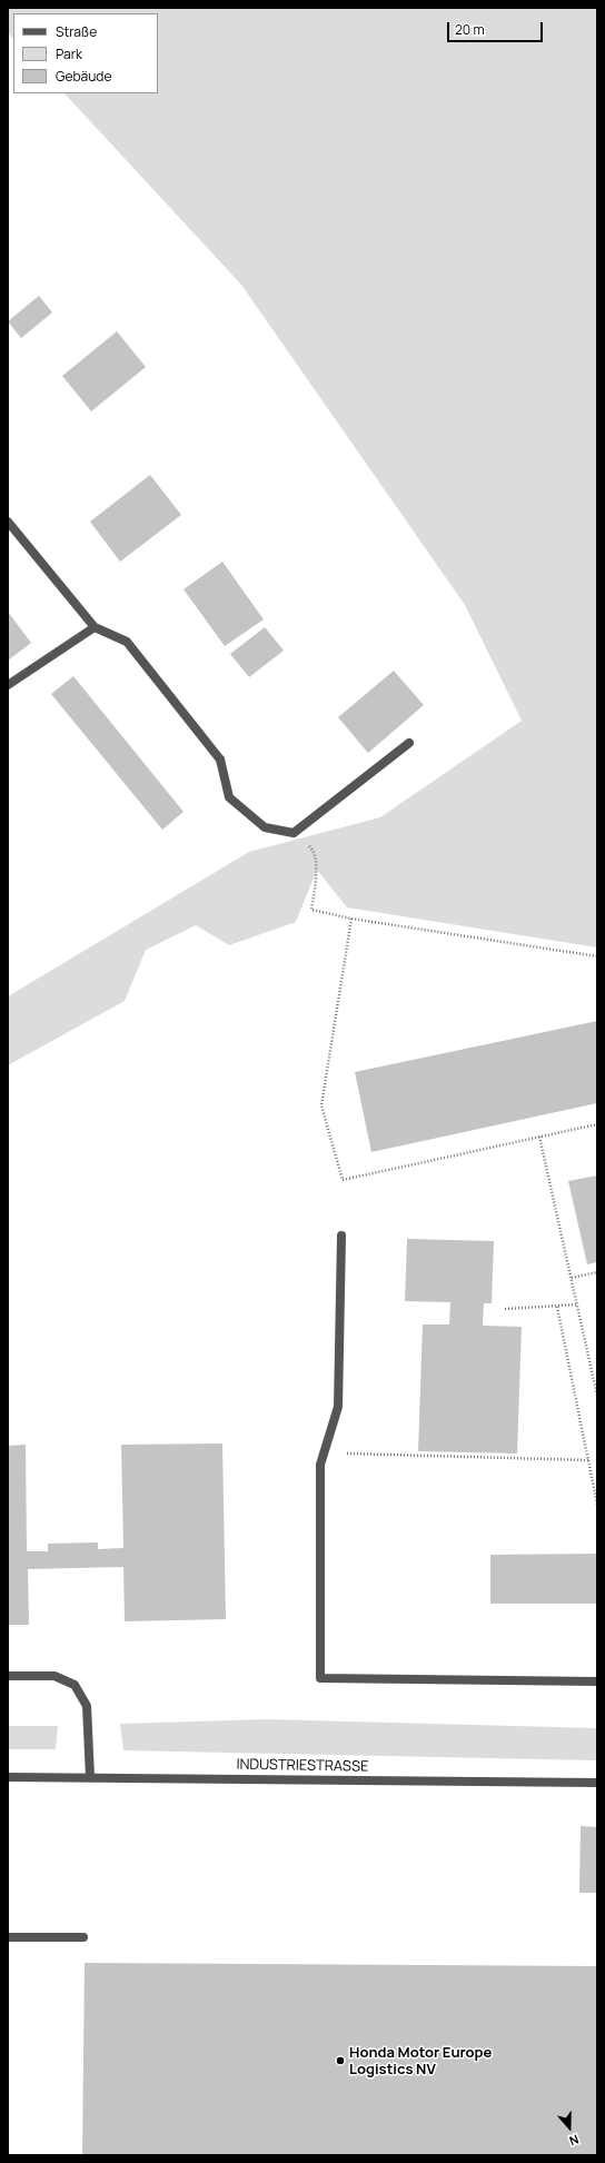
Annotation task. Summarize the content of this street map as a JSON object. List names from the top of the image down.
{
  "streets": {
    "street": ["INDUSTRIESTRASSE"]
  },
  "places": ["Honda Motor Europe Logistics NV"],
  "legend": ["Straße", "Park", "Gebäude"],
  "scale_bar": "20 m",
  "north": "bottom"
}
